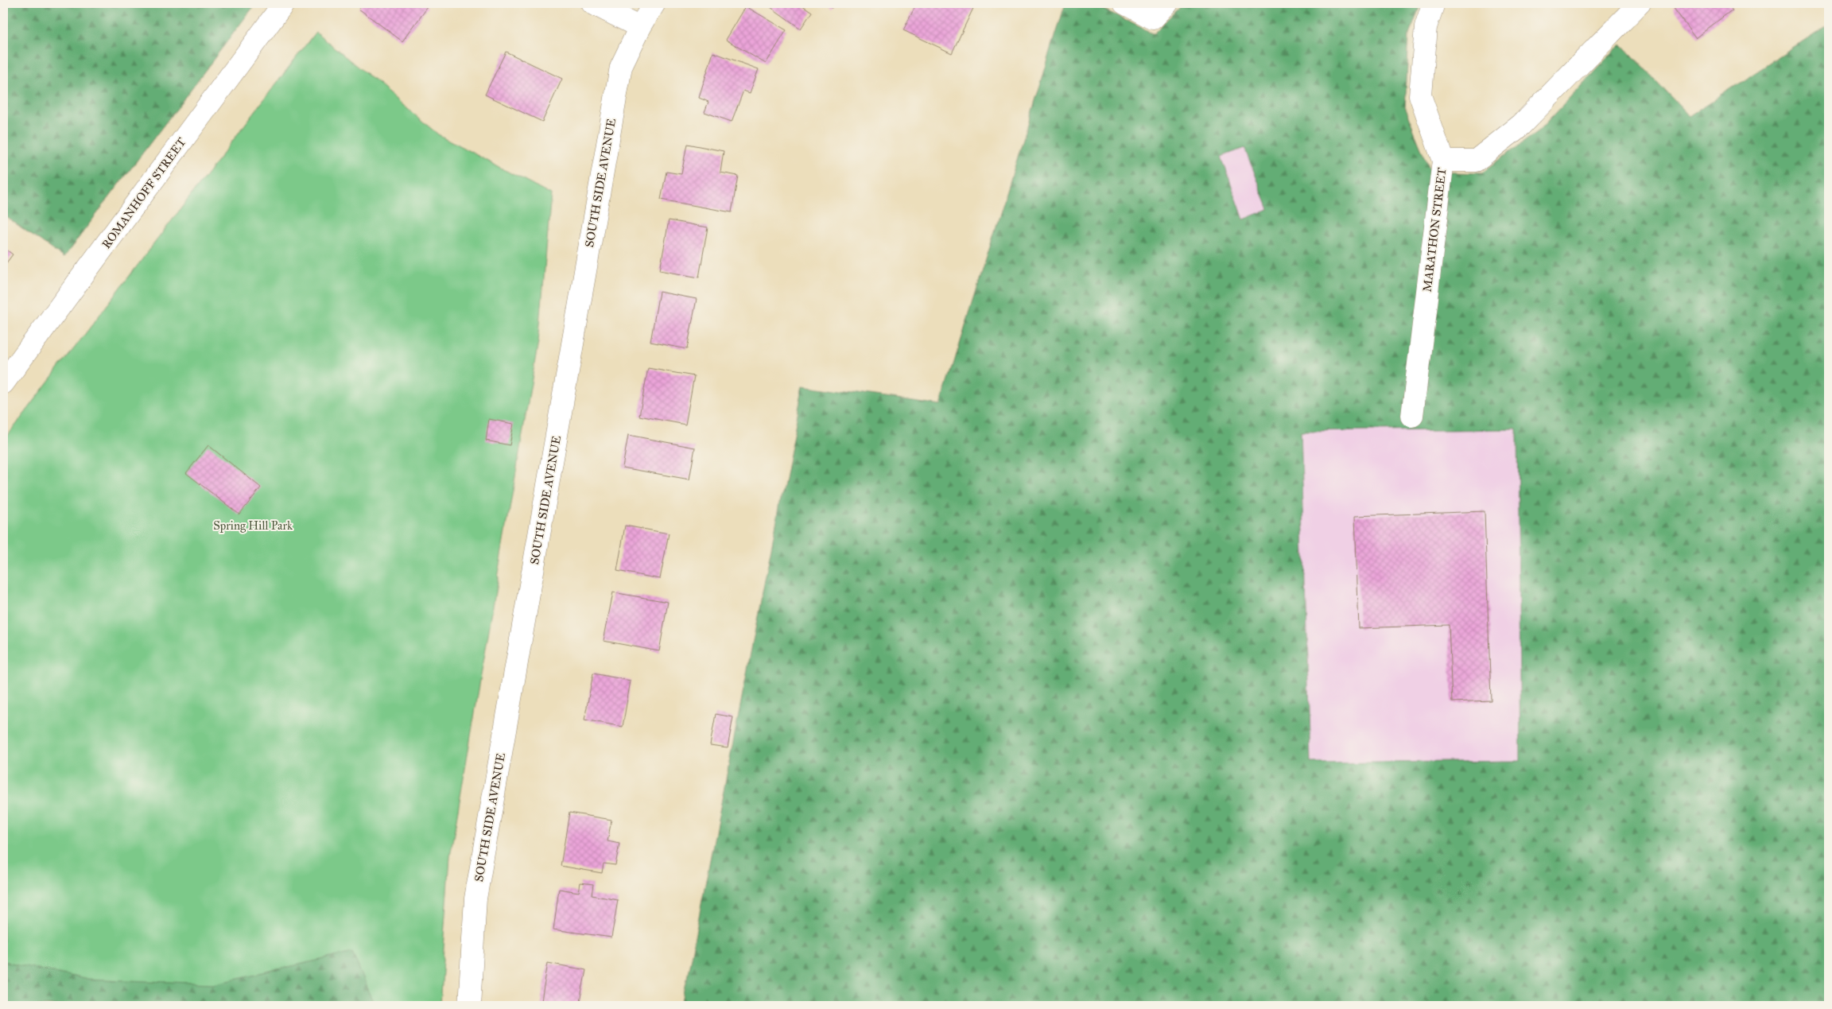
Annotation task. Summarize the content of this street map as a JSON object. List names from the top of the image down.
{
  "streets": {
    "street": ["SOUTH SIDE AVENUE", "ROMANHOFF STREET", "MARATHON STREET"]
  },
  "parks": ["Spring Hill Park"]
}
